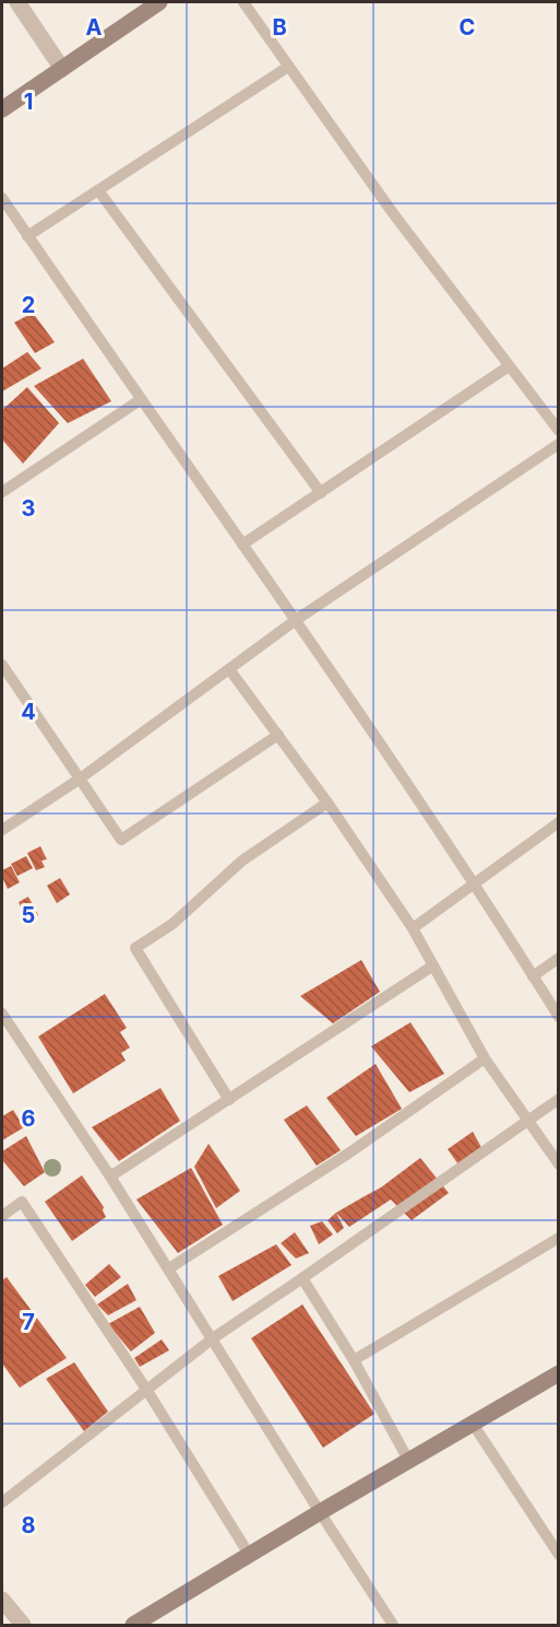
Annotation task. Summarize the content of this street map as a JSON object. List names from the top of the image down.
{
  "grid": {
    "columns": ["A", "B", "C"],
    "rows": [
      "1",
      "2",
      "3",
      "4",
      "5",
      "6",
      "7",
      "8"
    ]
  }
}
